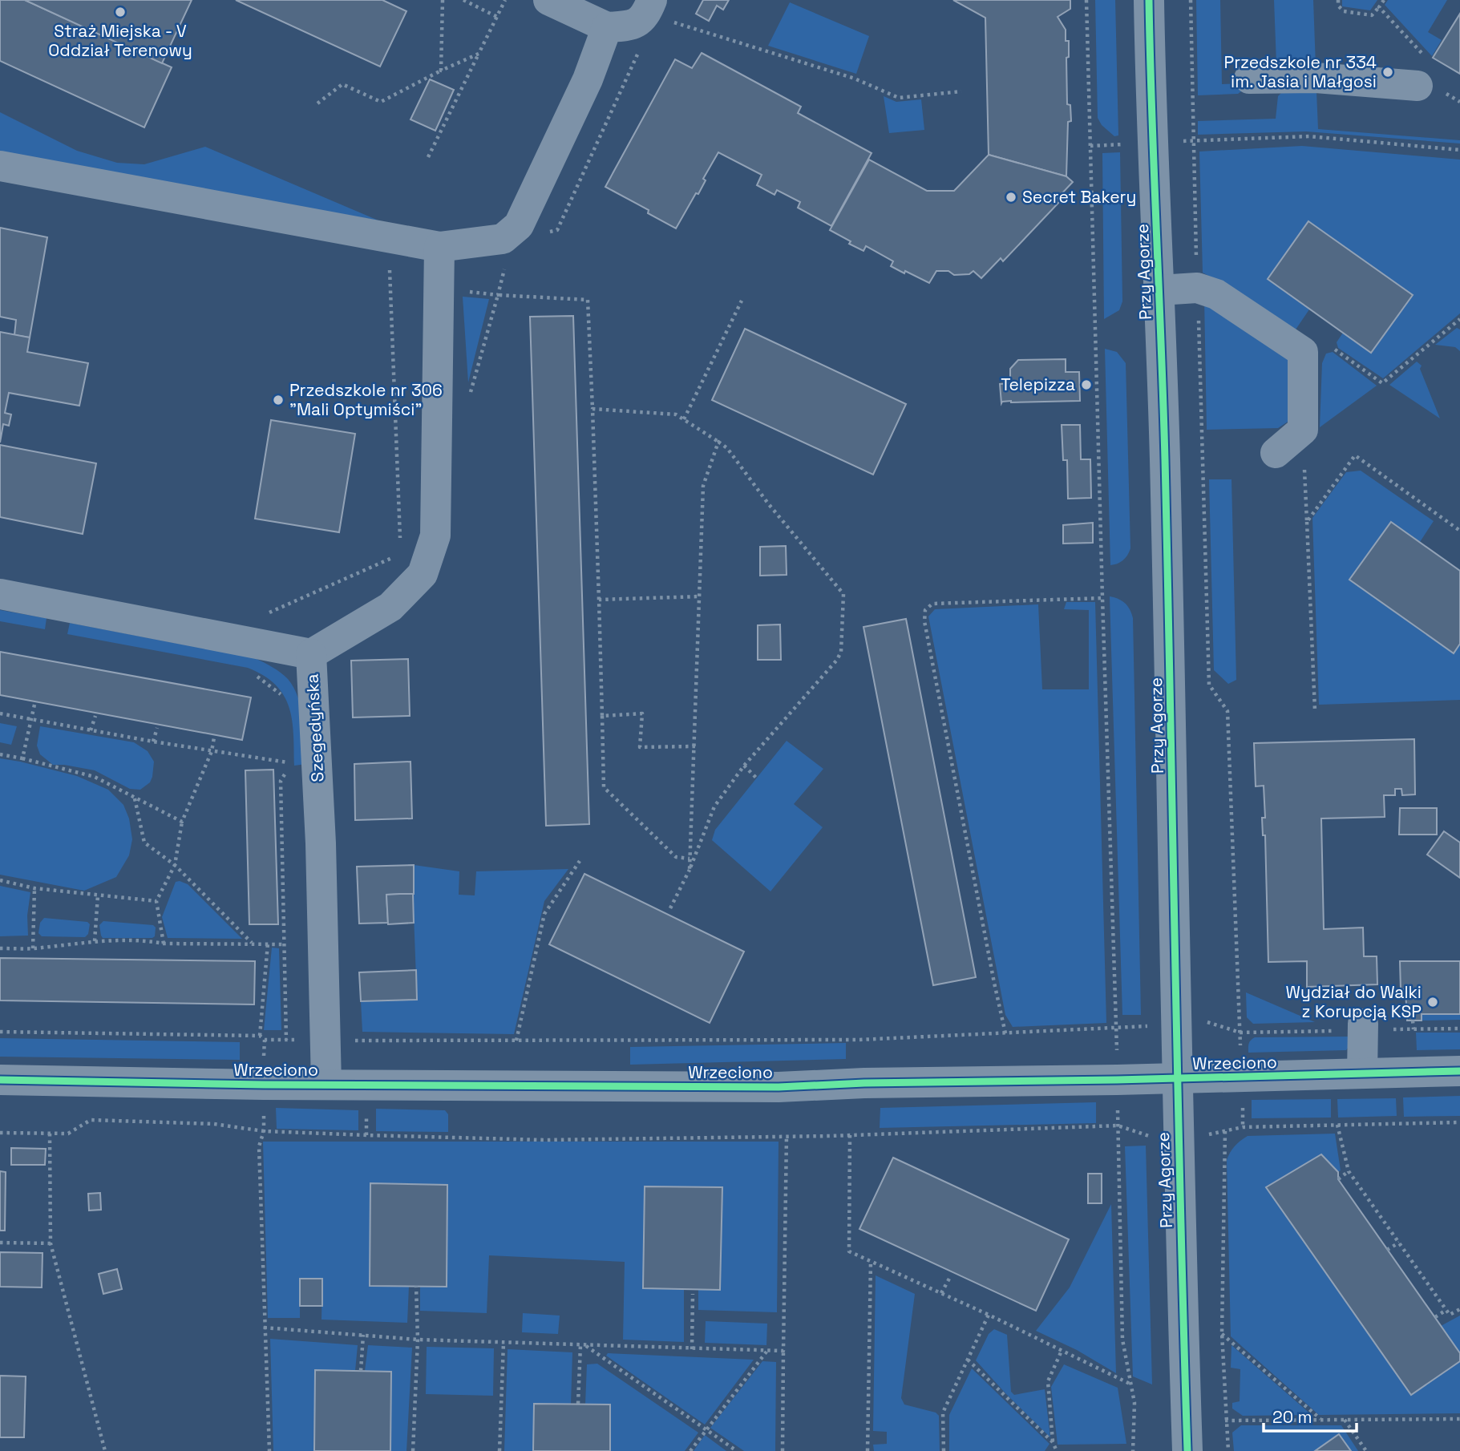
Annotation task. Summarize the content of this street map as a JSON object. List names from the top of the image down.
{
  "streets": {
    "street": ["Przy Agorze", "Szegedyńska", "Wrzeciono"]
  },
  "crossings": [
    ["Przy Agorze", "Wrzeciono"],
    ["Szegedyńska", "Wrzeciono"]
  ],
  "places": [
    "Straż Miejska - V Oddział Terenowy",
    "Przedszkole nr 334 im. Jasia i Małgosi",
    "Secret Bakery",
    "Telepizza",
    "Przedszkole nr 306 \"Mali Optymiści\"",
    "Wydział do Walki z Korupcją KSP"
  ],
  "scale_bar": "20 m"
}
